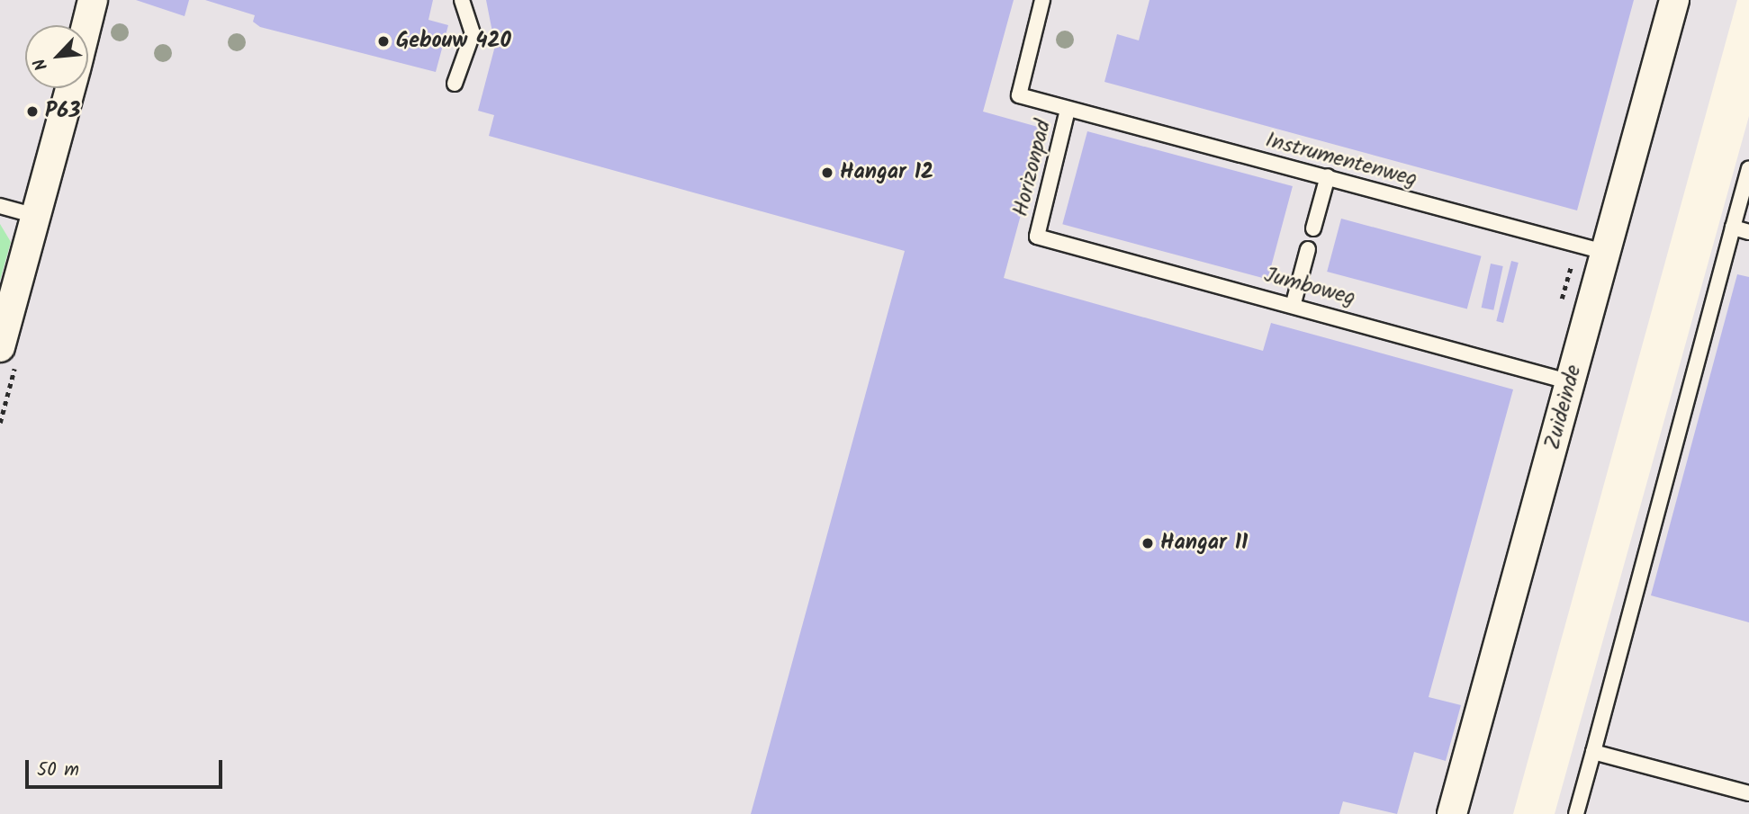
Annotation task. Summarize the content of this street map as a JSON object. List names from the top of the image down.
{
  "streets": {
    "street": ["Zuideinde"],
    "lane": ["Instrumentenweg", "Horizonpad", "Jumboweg"]
  },
  "crossings": [
    ["Instrumentenweg", "Horizonpad"],
    ["Instrumentenweg", "Zuideinde"],
    ["Horizonpad", "Jumboweg"],
    ["Jumboweg", "Zuideinde"]
  ],
  "places": [
    "Gebouw 420",
    "P63",
    "Hangar 12",
    "Hangar 11"
  ],
  "scale_bar": "50 m",
  "north": "bottom left"
}
